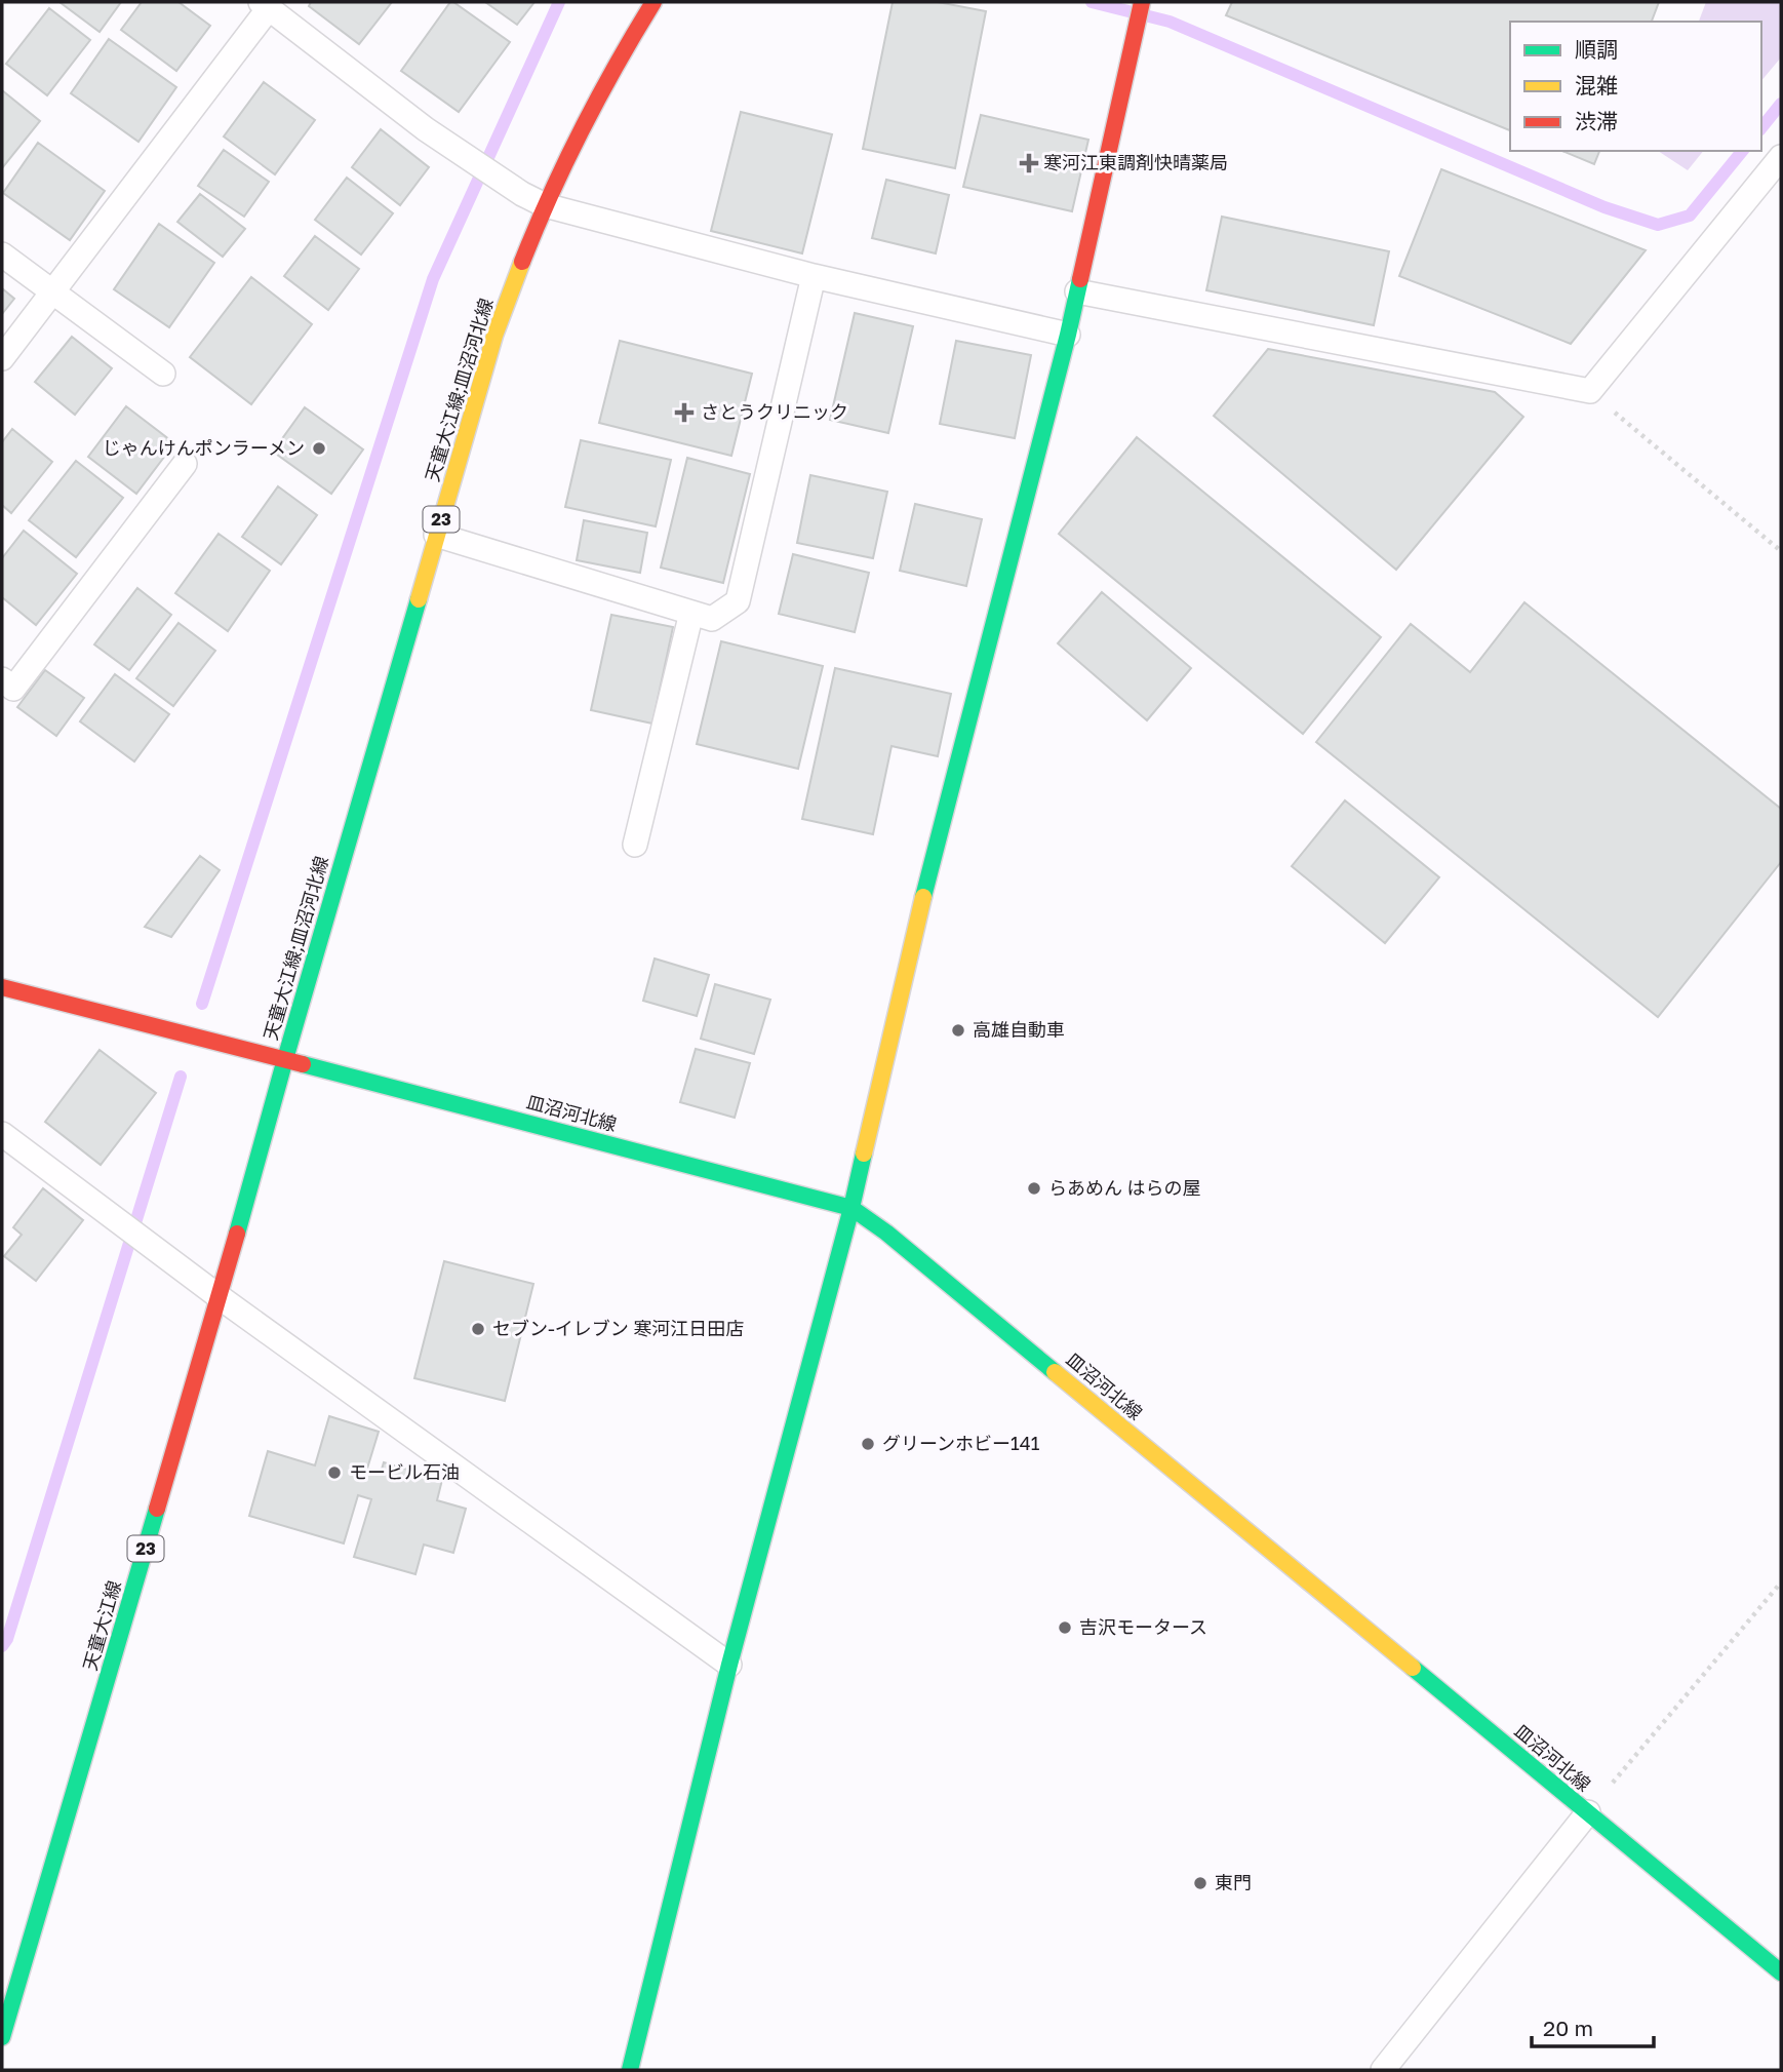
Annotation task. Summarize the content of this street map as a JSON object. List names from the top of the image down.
{
  "streets": {
    "main road": [
      "天童大江線;皿沼河北線",
      "23",
      "皿沼河北線",
      "天童大江線"
    ]
  },
  "crossings": [
    ["天童大江線;皿沼河北線", "皿沼河北線"],
    ["天童大江線;皿沼河北線", "天童大江線"],
    ["皿沼河北線", "天童大江線"]
  ],
  "places": {
    "health": ["寒河江東調剤快晴薬局", "さとうクリニック"],
    "other": [
      "じゃんけんポンラーメン",
      "高雄自動車",
      "らあめん はらの屋",
      "セブン-イレブン 寒河江日田店",
      "グリーンホビー141",
      "モービル石油",
      "吉沢モータース",
      "東門"
    ]
  },
  "legend": ["順調", "混雑", "渋滞"],
  "scale_bar": "20 m"
}
